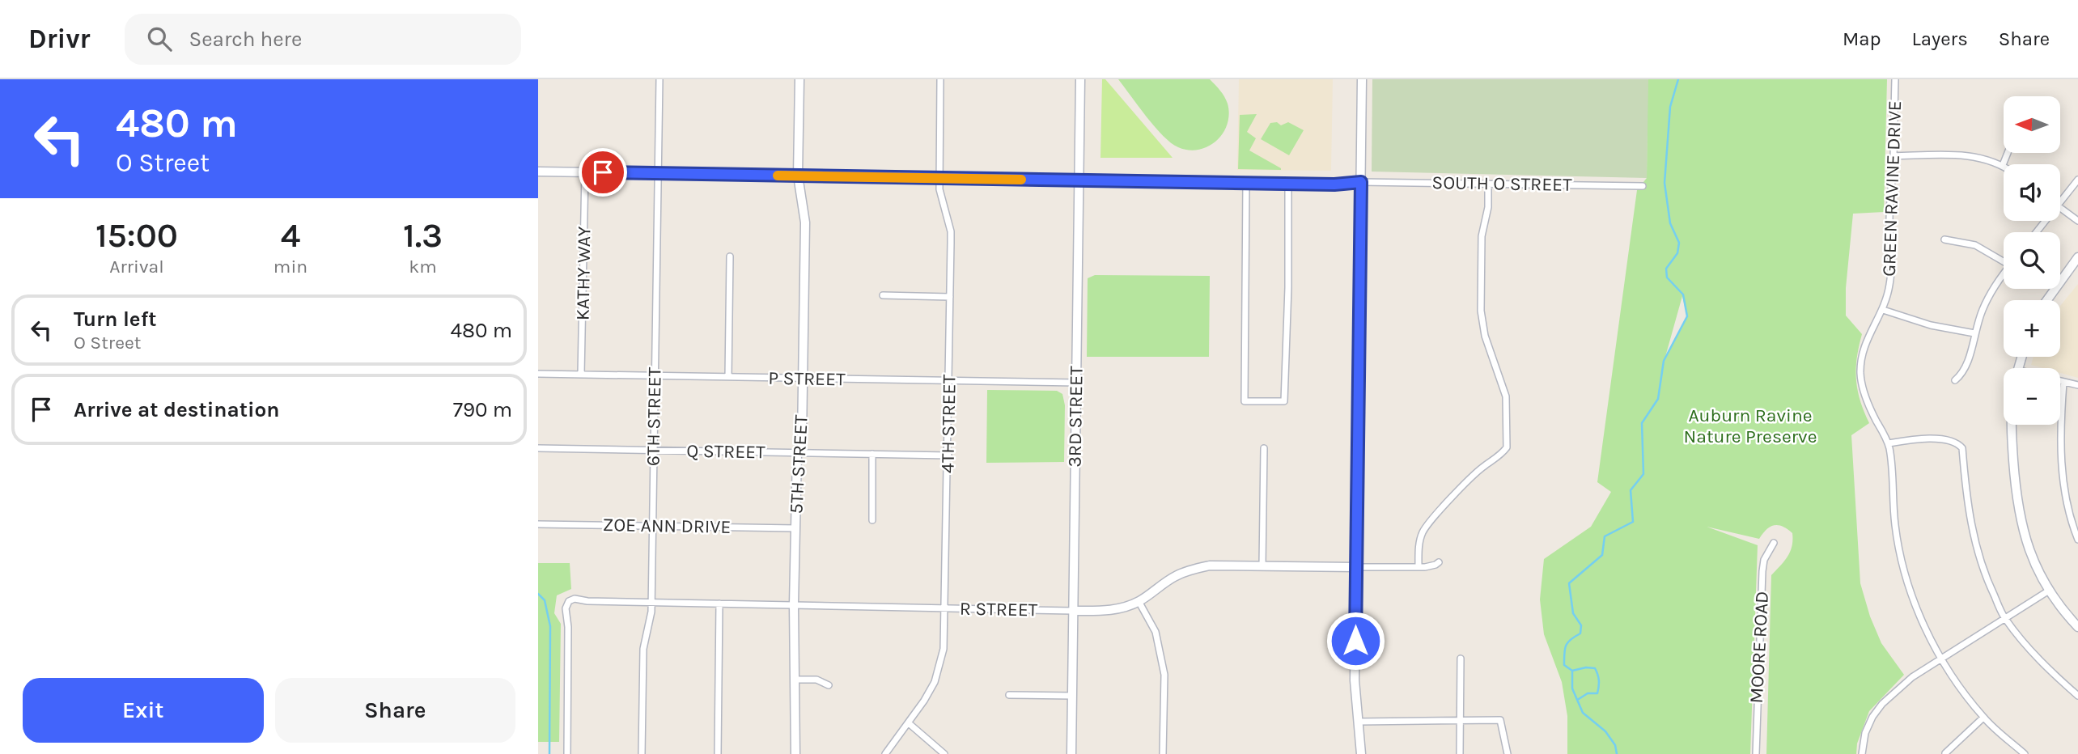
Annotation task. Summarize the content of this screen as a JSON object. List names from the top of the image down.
{
  "streets": {
    "street": [
      "SOUTH O STREET",
      "GREEN RAVINE DRIVE",
      "KATHY WAY",
      "P STREET",
      "6TH STREET",
      "3RD STREET",
      "4TH STREET",
      "Q STREET",
      "5TH STREET",
      "ZOE ANN DRIVE",
      "R STREET",
      "MOORE ROAD"
    ]
  },
  "crossings": [
    ["KATHY WAY", "P STREET"],
    ["P STREET", "6TH STREET"],
    ["P STREET", "3RD STREET"],
    ["P STREET", "4TH STREET"],
    ["P STREET", "5TH STREET"],
    ["6TH STREET", "Q STREET"],
    ["6TH STREET", "ZOE ANN DRIVE"],
    ["6TH STREET", "R STREET"],
    ["3RD STREET", "R STREET"],
    ["4TH STREET", "Q STREET"],
    ["4TH STREET", "R STREET"],
    ["Q STREET", "5TH STREET"],
    ["5TH STREET", "ZOE ANN DRIVE"],
    ["5TH STREET", "R STREET"]
  ],
  "parks": ["Auburn Ravine Nature Preserve"],
  "north": "left",
  "page": {
    "header": "Drivr",
    "search": "Search here",
    "nav": ["Map", "Layers", "Share"],
    "turn": ["480 m", "O Street"],
    "map_buttons": ["+", "−"],
    "eta": [
      "15:00",
      "Arrival",
      "4",
      "min",
      "1.3",
      "km"
    ],
    "list": [
      {
        "name": "Turn left",
        "note": "O Street",
        "value": "480 m"
      },
      {
        "name": "Arrive at destination",
        "value": "790 m"
      }
    ],
    "buttons": ["Exit", "Share"]
  }
}
